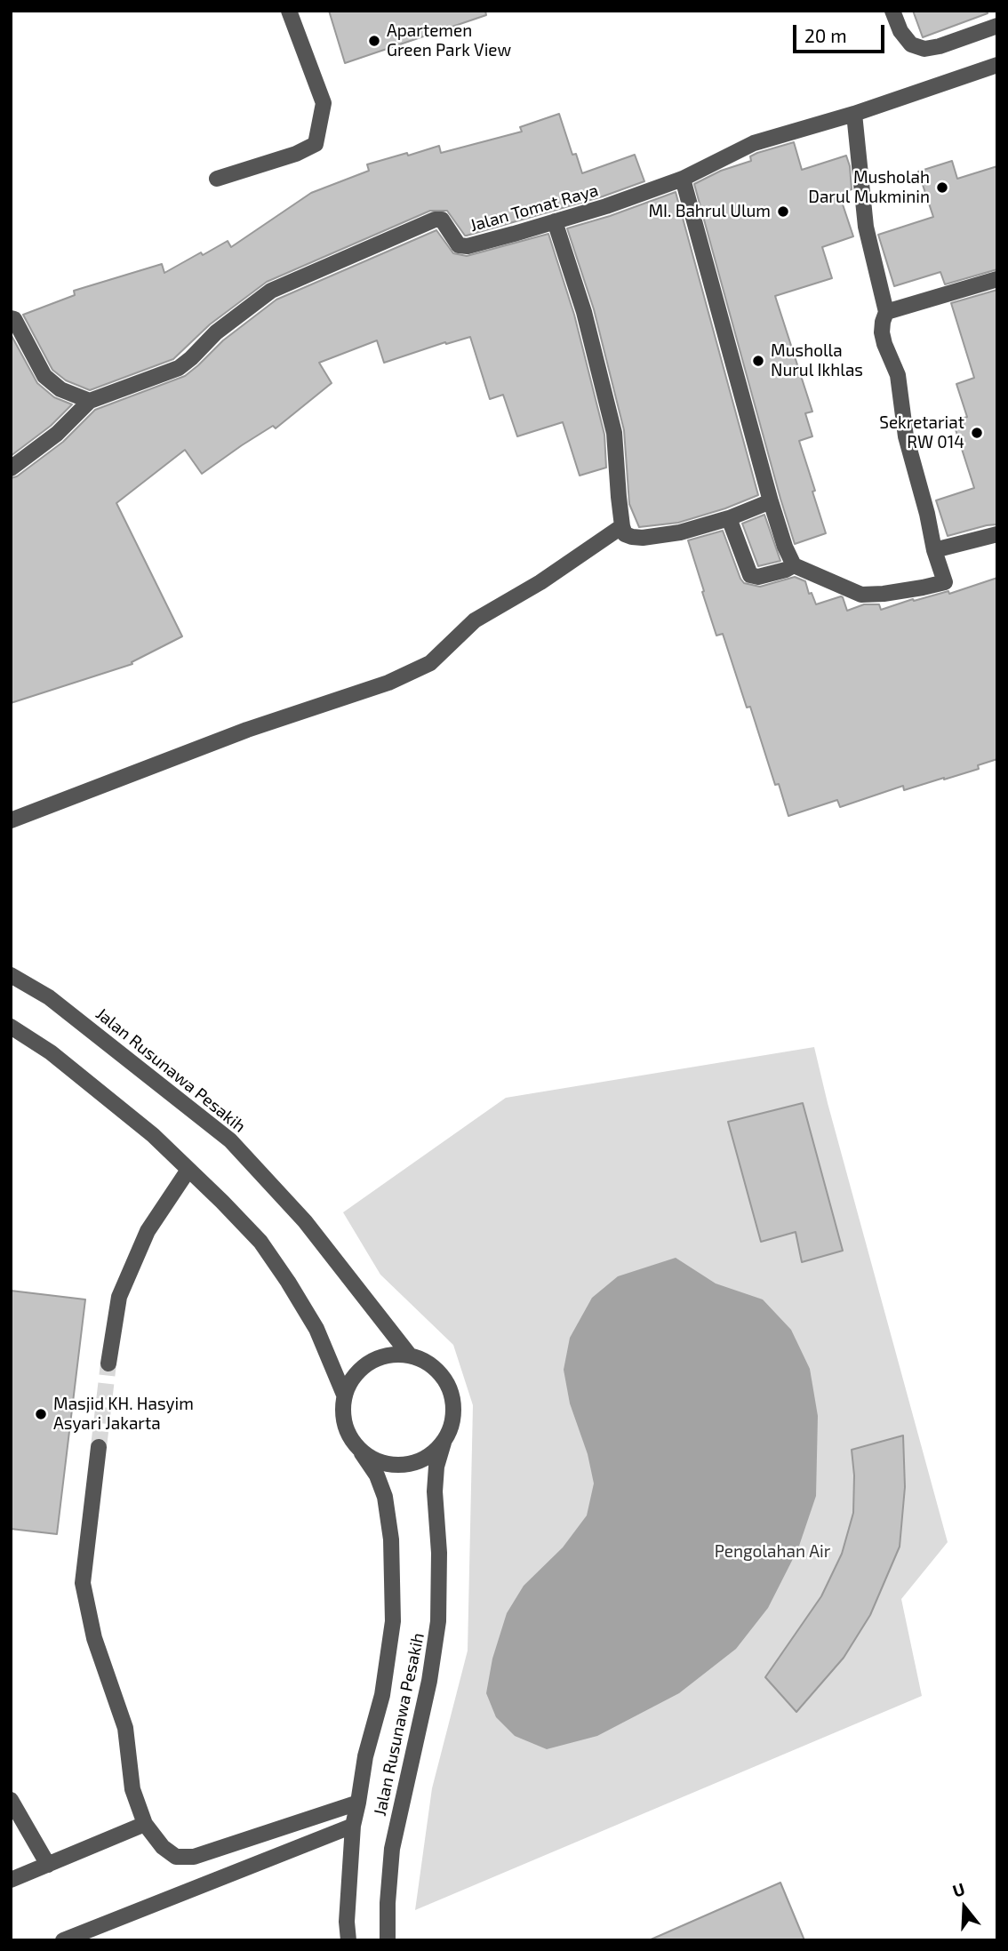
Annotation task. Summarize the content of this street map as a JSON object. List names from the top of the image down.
{
  "streets": {
    "street": ["Jalan Tomat Raya", "Jalan Rusunawa Pesakih"]
  },
  "parks": ["Pengolahan Air"],
  "places": [
    "Apartemen Green Park View",
    "Musholah Darul Mukminin",
    "MI. Bahrul Ulum",
    "Musholla Nurul Ikhlas",
    "Sekretariat RW 014",
    "Masjid KH. Hasyim Asyari Jakarta"
  ],
  "scale_bar": "20 m",
  "north": "top"
}
